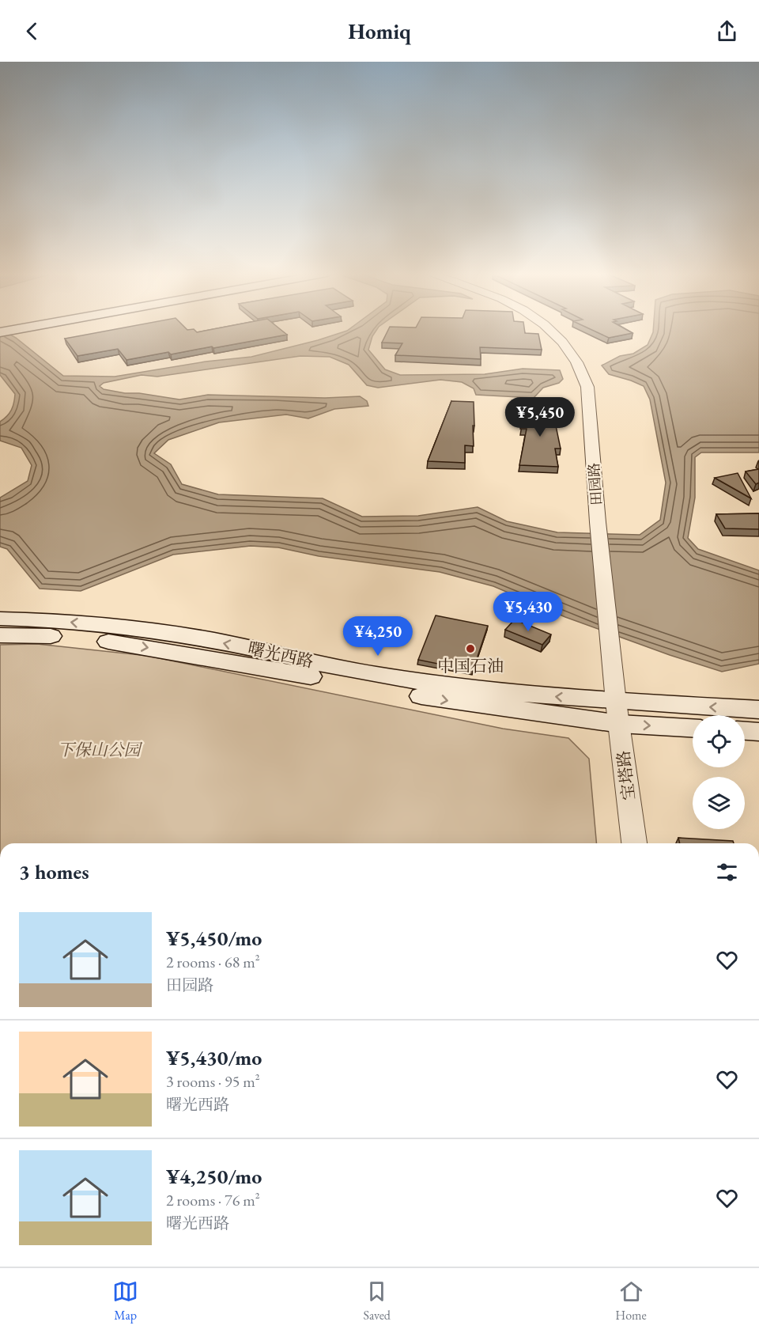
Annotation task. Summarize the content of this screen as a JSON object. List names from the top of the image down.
{
  "streets": {
    "main road": ["曙光西路"],
    "street": ["田园路", "宝塔路"]
  },
  "crossings": [
    ["田园路", "曙光西路"],
    ["田园路", "宝塔路"],
    ["曙光西路", "宝塔路"]
  ],
  "parks": ["下保山公园"],
  "places": ["中国石油"],
  "page": {
    "header": "Homiq",
    "price": ["¥5,450", "¥5,430", "¥4,250"],
    "heading": "3 homes",
    "list": [
      {
        "name": "¥5,450/mo",
        "note": "2 rooms · 68 m² · 田园路"
      },
      {
        "name": "¥5,430/mo",
        "note": "3 rooms · 95 m² · 曙光西路"
      },
      {
        "name": "¥4,250/mo",
        "note": "2 rooms · 76 m² · 曙光西路"
      }
    ],
    "tabs": ["Map", "Saved", "Home"]
  }
}
